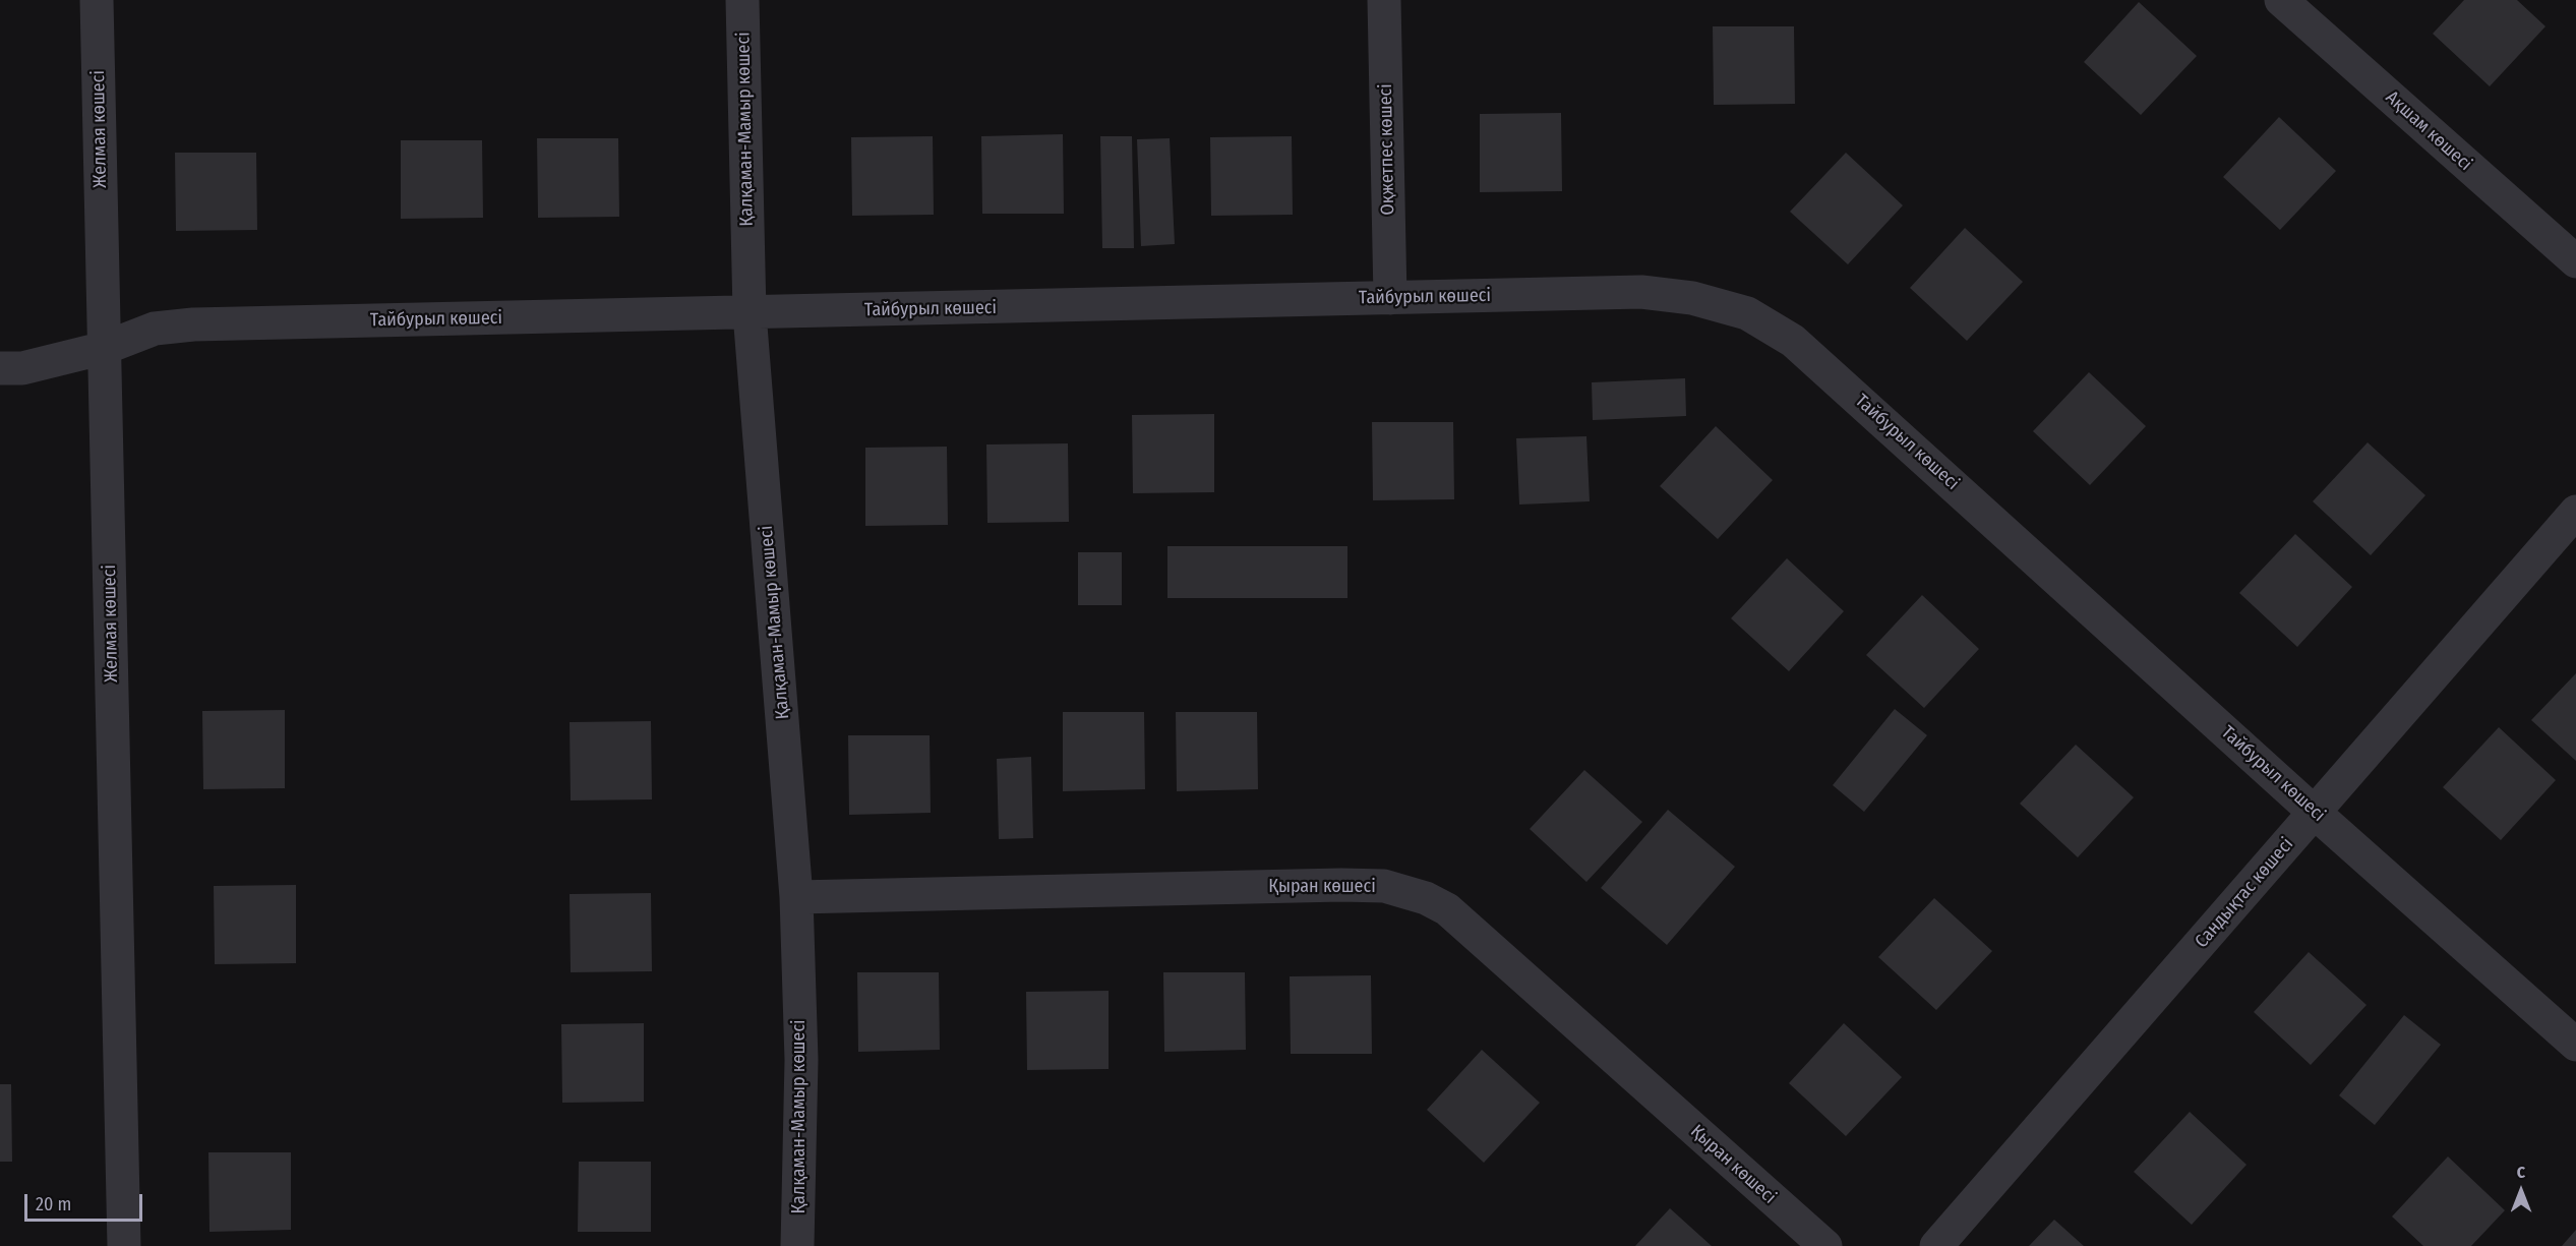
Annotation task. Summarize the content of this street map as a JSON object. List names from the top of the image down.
{
  "streets": {
    "street": [
      "Желмая көшесі",
      "Қалқаман-Мамыр көшесі",
      "Ақшам көшесі",
      "Оқжетпес көшесі",
      "Тайбурыл көшесі",
      "Қыран көшесі",
      "Сандықтас көшесі"
    ]
  },
  "crossings": [
    ["Желмая көшесі", "Тайбурыл көшесі"],
    ["Қалқаман-Мамыр көшесі", "Тайбурыл көшесі"],
    ["Қалқаман-Мамыр көшесі", "Қыран көшесі"],
    ["Оқжетпес көшесі", "Тайбурыл көшесі"],
    ["Тайбурыл көшесі", "Сандықтас көшесі"]
  ],
  "scale_bar": "20 m",
  "north": "top"
}
